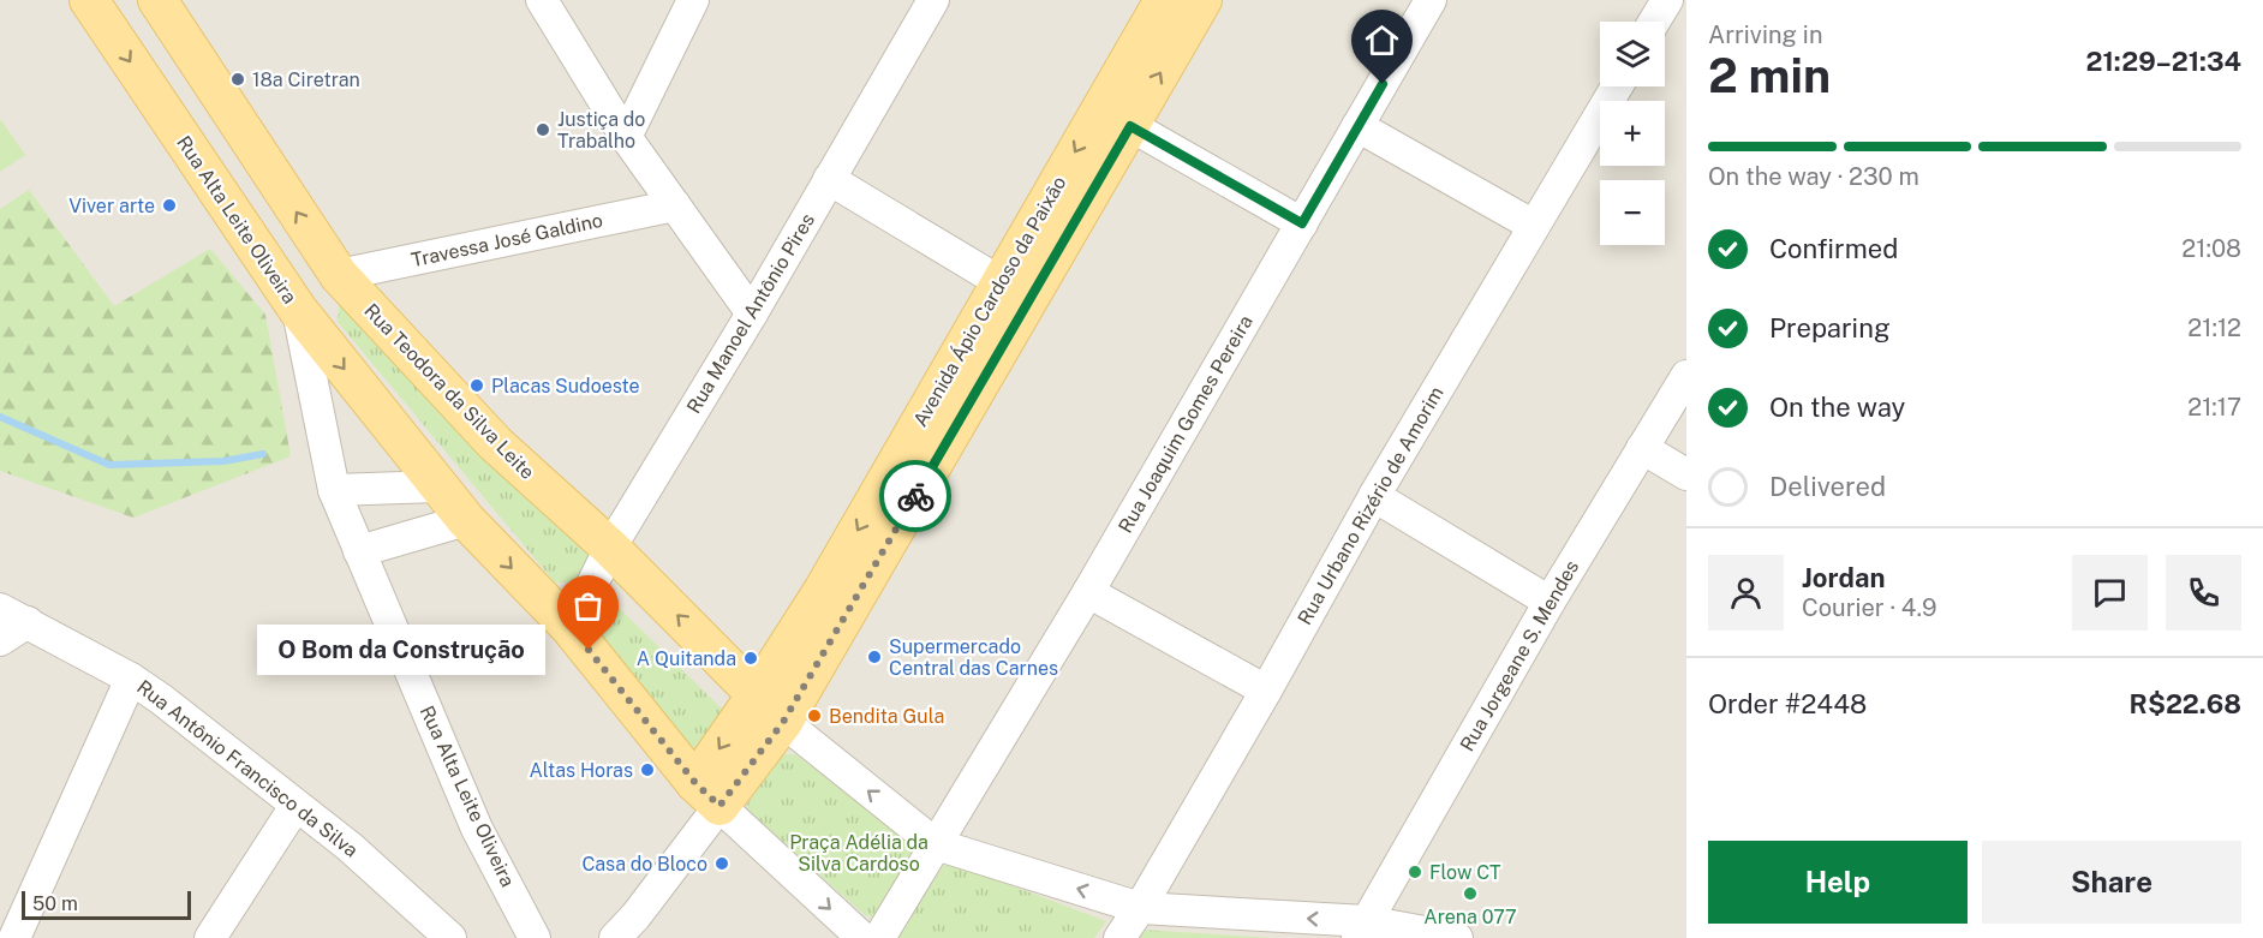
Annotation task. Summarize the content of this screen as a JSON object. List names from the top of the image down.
{
  "streets": {
    "main road": ["Rua Alta Leite Oliveira", "Avenida Ápio Cardoso da Paixão", "Rua Teodora da Silva Leite"],
    "street": [
      "Travessa José Galdino",
      "Rua Manoel Antônio Pires",
      "Rua Joaquim Gomes Pereira",
      "Rua Urbano Rizério de Amorim",
      "Rua Jorgeane S. Mendes",
      "Rua Antônio Francisco da Silva"
    ]
  },
  "crossings": [
    ["Travessa José Galdino", "Rua Teodora da Silva Leite"],
    ["Avenida Ápio Cardoso da Paixão", "Rua Teodora da Silva Leite"],
    ["Rua Manoel Antônio Pires", "Rua Teodora da Silva Leite"],
    ["Rua Teodora da Silva Leite", "Rua Joaquim Gomes Pereira"],
    ["Rua Teodora da Silva Leite", "Rua Urbano Rizério de Amorim"],
    ["Rua Teodora da Silva Leite", "Rua Jorgeane S. Mendes"]
  ],
  "one_way": ["Rua Teodora da Silva Leite"],
  "parks": ["Praça Adélia da Silva Cardoso"],
  "places": [
    "18a Ciretran",
    "Justiça do Trabalho",
    "Viver arte",
    "Placas Sudoeste",
    "O Bom da Construção",
    "Supermercado Central das Carnes",
    "A Quitanda",
    "Bendita Gula",
    "Altas Horas",
    "Casa do Bloco",
    "Flow CT",
    "Arena 077"
  ],
  "scale_bar": "50 m",
  "page": {
    "heading": ["2 min", "Arriving in", "21:29–21:34"],
    "panel": [
      "Jordan",
      "Courier · 4.9",
      "Order #2448",
      "R$22.68"
    ],
    "map_buttons": ["+", "−"],
    "bar": "On the way · 230 m",
    "list": [
      ["Confirmed", "21:08"],
      ["Preparing", "21:12"],
      ["On the way", "21:17"],
      "Delivered"
    ],
    "bubble": "O Bom da Construção",
    "buttons": ["Help", "Share"],
    "scale": "50 m"
  }
}
